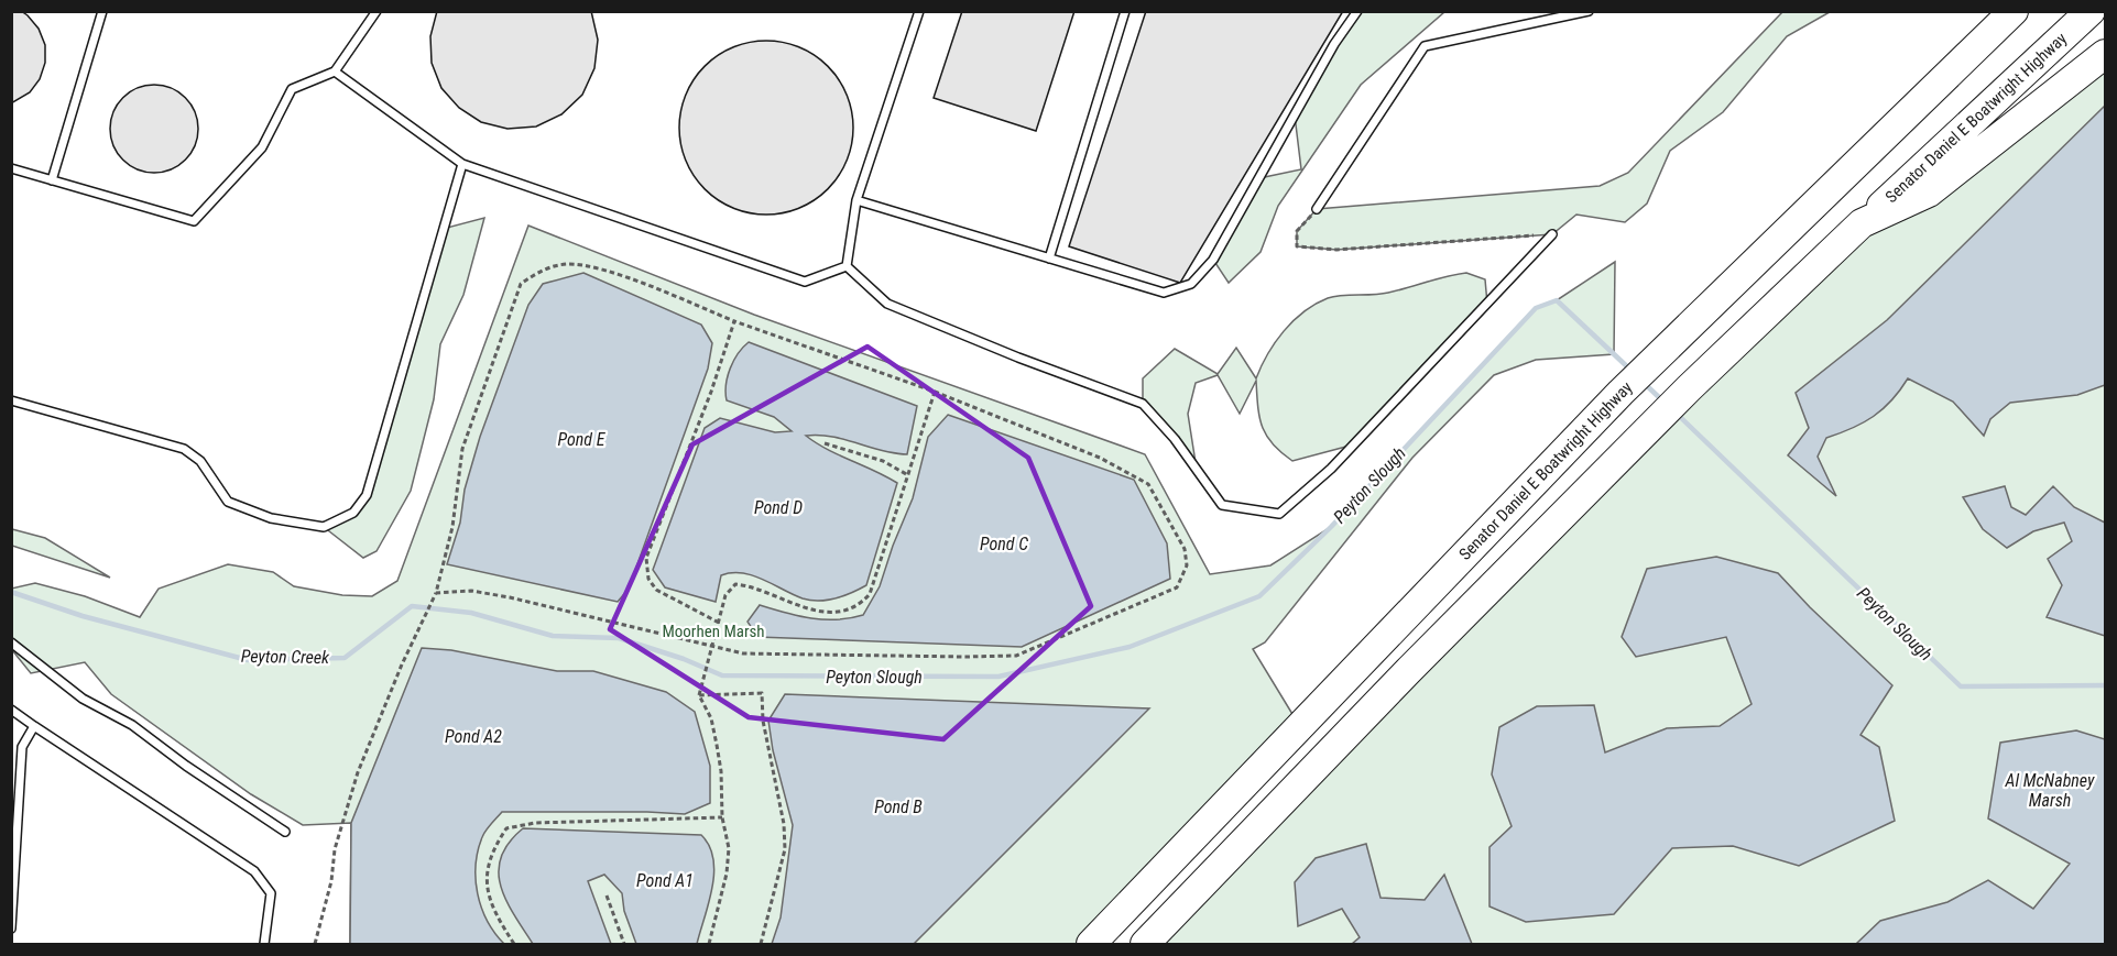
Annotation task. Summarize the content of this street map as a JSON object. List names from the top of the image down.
{
  "streets": {
    "highway": ["Senator Daniel E Boatwright Highway"]
  },
  "water": [
    "Pond E",
    "Peyton Slough",
    "Pond D",
    "Pond C",
    "Peyton Creek",
    "Pond A2",
    "Al McNabney Marsh",
    "Pond B",
    "Pond A1"
  ],
  "parks": ["Moorhen Marsh"]
}
